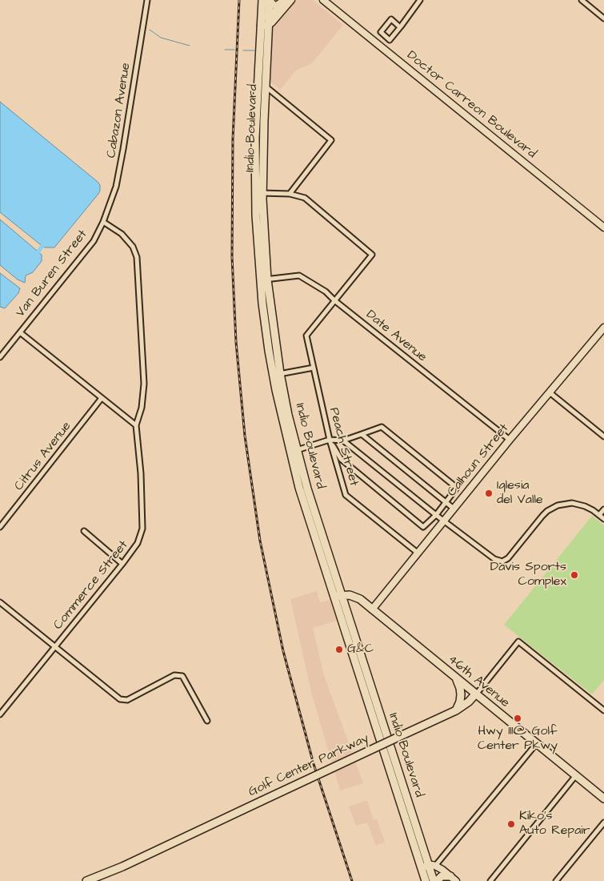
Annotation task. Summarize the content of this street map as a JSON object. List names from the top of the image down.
{
  "streets": {
    "main road": [
      "Doctor Carreon Boulevard",
      "Indio Boulevard",
      "Calhoun Street",
      "46th Avenue",
      "Golf Center Parkway"
    ],
    "street": [
      "Cabazon Avenue",
      "Van Buren Street",
      "Date Avenue",
      "Peach Street",
      "Citrus Avenue",
      "Commerce Street"
    ]
  },
  "crossings": [
    ["Cabazon Avenue", "Van Buren Street"],
    ["Indio Boulevard", "Date Avenue"],
    ["Indio Boulevard", "46th Avenue"],
    ["Date Avenue", "Peach Street"],
    ["Date Avenue", "Calhoun Street"],
    ["Peach Street", "Calhoun Street"],
    ["Calhoun Street", "46th Avenue"],
    ["46th Avenue", "Golf Center Parkway"]
  ],
  "places": [
    "Iglesia del Valle",
    "Davis Sports Complex",
    "G&C",
    "Hwy 111@ Golf Center Pkwy",
    "Kiko's Auto Repair"
  ]
}
